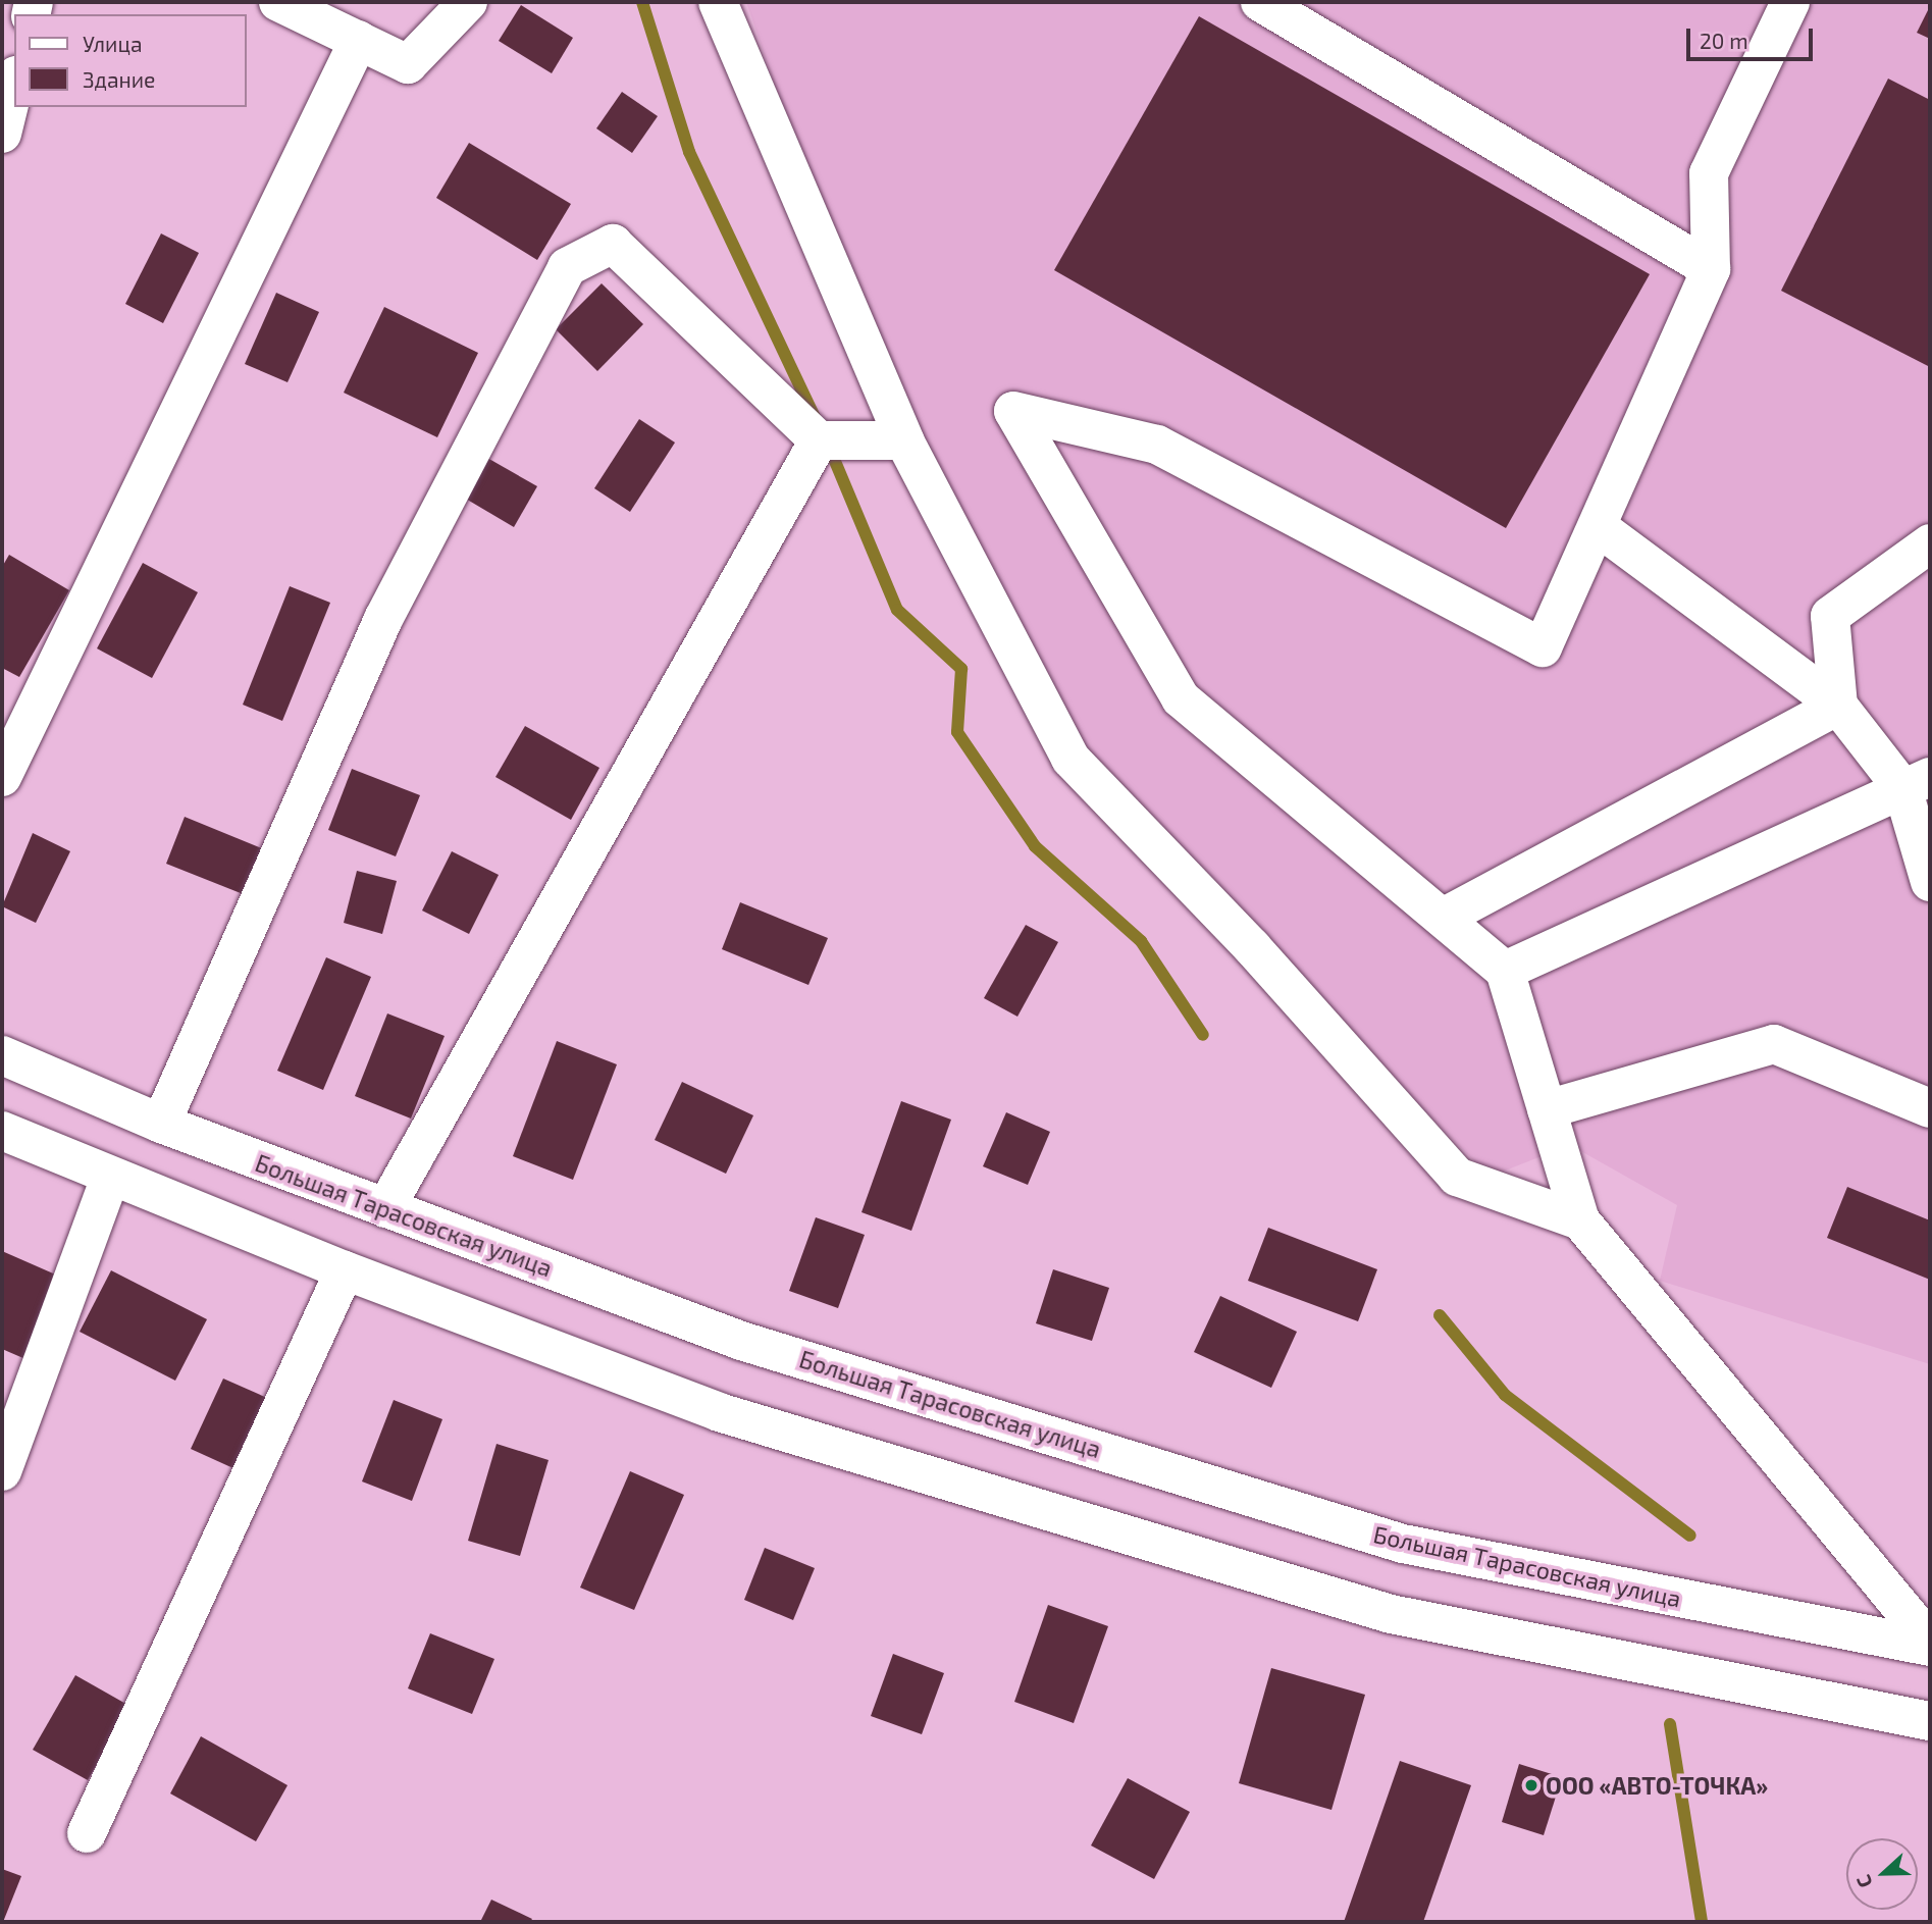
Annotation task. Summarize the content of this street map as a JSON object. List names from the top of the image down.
{
  "streets": {
    "street": ["Большая Тарасовская улица"]
  },
  "places": ["ООО «АВТО-ТОЧКА»"],
  "legend": ["Улица", "Здание"],
  "scale_bar": "20 m",
  "north": "left"
}
